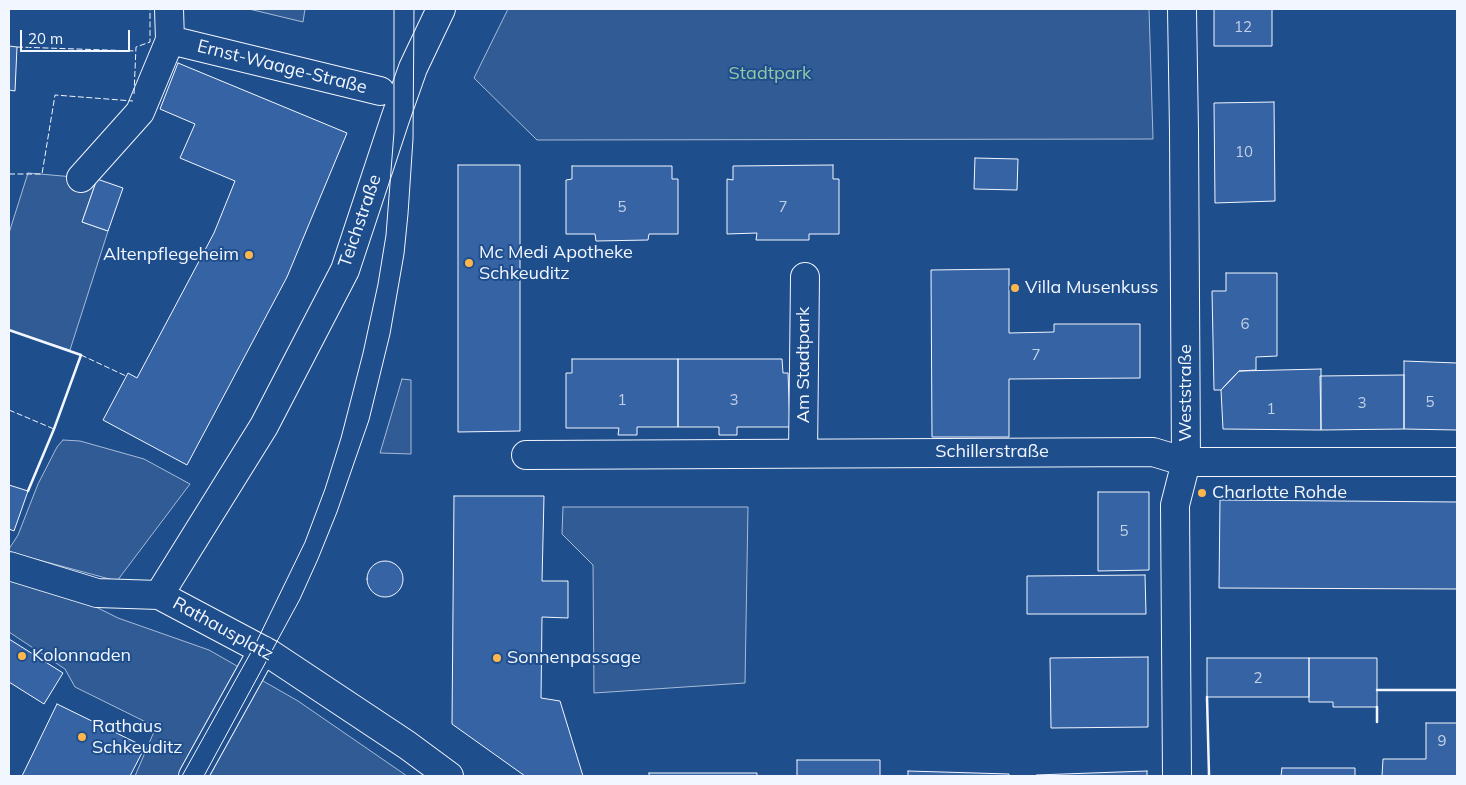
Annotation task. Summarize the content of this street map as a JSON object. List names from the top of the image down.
{
  "streets": {
    "street": [
      "Ernst-Waage-Straße",
      "Teichstraße",
      "Am Stadtpark",
      "Weststraße",
      "Schillerstraße",
      "Rathausplatz"
    ]
  },
  "crossings": [
    ["Teichstraße", "Rathausplatz"],
    ["Am Stadtpark", "Schillerstraße"],
    ["Weststraße", "Schillerstraße"]
  ],
  "parks": ["Stadtpark"],
  "places": [
    "Altenpflegeheim",
    "Mc Medi Apotheke Schkeuditz",
    "Villa Musenkuss",
    "Charlotte Rohde",
    "Kolonnaden",
    "Sonnenpassage",
    "Rathaus Schkeuditz"
  ],
  "house_numbers": [
    "12",
    "10",
    "5",
    "7",
    "6",
    "7",
    "1",
    "3",
    "5",
    "3",
    "1",
    "5",
    "2",
    "9"
  ],
  "scale_bar": "20 m"
}
